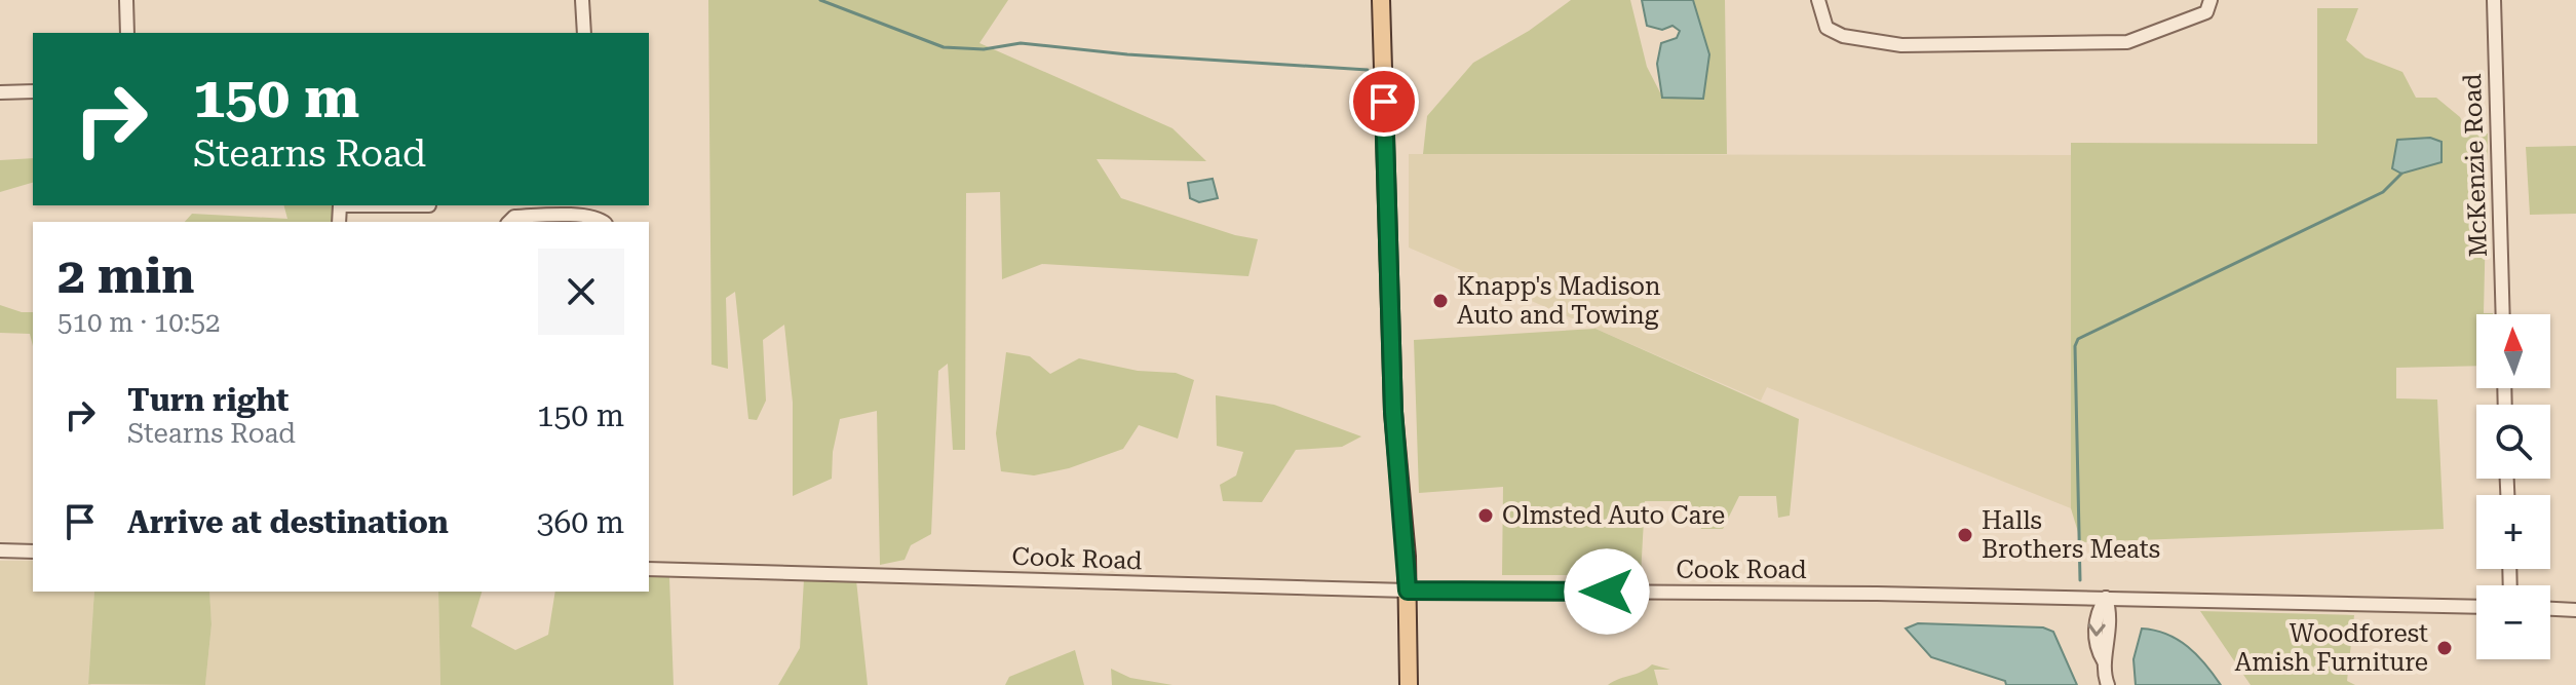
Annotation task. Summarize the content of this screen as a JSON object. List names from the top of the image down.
{
  "streets": {
    "street": ["McKenzie Road", "Cook Road"]
  },
  "places": [
    "Knapp's Madison Auto and Towing",
    "Olmsted Auto Care",
    "Halls Brothers Meats",
    "Woodforest Amish Furniture"
  ],
  "north": "top",
  "page": {
    "turn": ["150 m", "Stearns Road"],
    "heading": ["2 min", "510 m · 10:52"],
    "map_buttons": ["+", "−"],
    "list": [
      {
        "name": "Turn right",
        "note": "Stearns Road",
        "value": "150 m"
      },
      {
        "name": "Arrive at destination",
        "value": "360 m"
      }
    ]
  }
}
